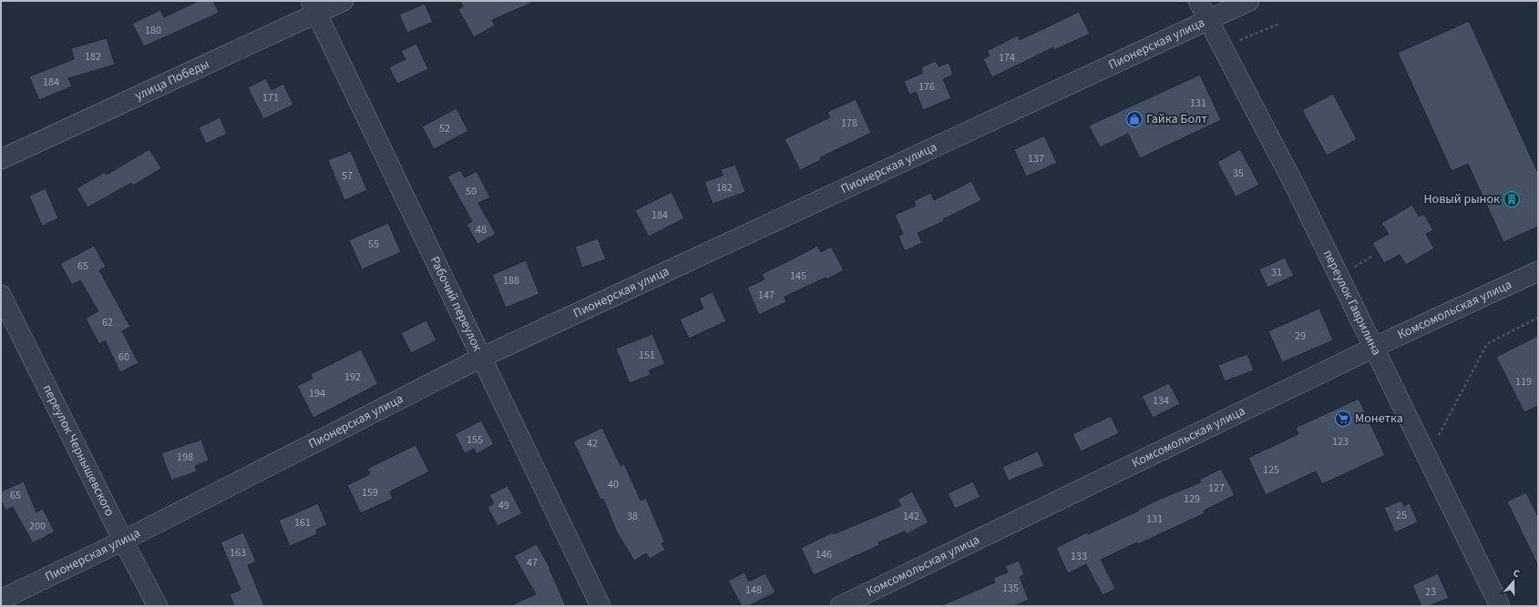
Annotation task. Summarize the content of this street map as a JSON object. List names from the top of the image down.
{
  "streets": {
    "street": [
      "Пионерская улица",
      "улица Победы",
      "переулок Гаврилина",
      "Рабочий переулок",
      "Комсомольская улица",
      "переулок Чернышевского"
    ]
  },
  "crossings": [
    ["Пионерская улица", "переулок Гаврилина"],
    ["Пионерская улица", "Рабочий переулок"],
    ["Пионерская улица", "переулок Чернышевского"],
    ["улица Победы", "Рабочий переулок"],
    ["переулок Гаврилина", "Комсомольская улица"]
  ],
  "places": {
    "shop": ["Гайка Болт"],
    "building": ["Новый рынок"],
    "supermarket": ["Монетка"]
  },
  "house_numbers": [
    "180",
    "182",
    "174",
    "184",
    "176",
    "171",
    "131",
    "178",
    "52",
    "137",
    "35",
    "57",
    "182",
    "50",
    "184",
    "48",
    "55",
    "65",
    "31",
    "145",
    "188",
    "147",
    "62",
    "29",
    "151",
    "60",
    "192",
    "119",
    "194",
    "134",
    "155",
    "123",
    "42",
    "198",
    "125",
    "40",
    "127",
    "159",
    "65",
    "129",
    "49",
    "25",
    "38",
    "142",
    "131",
    "161",
    "200",
    "163",
    "146",
    "133",
    "47",
    "135",
    "148",
    "23"
  ],
  "north": "top"
}
